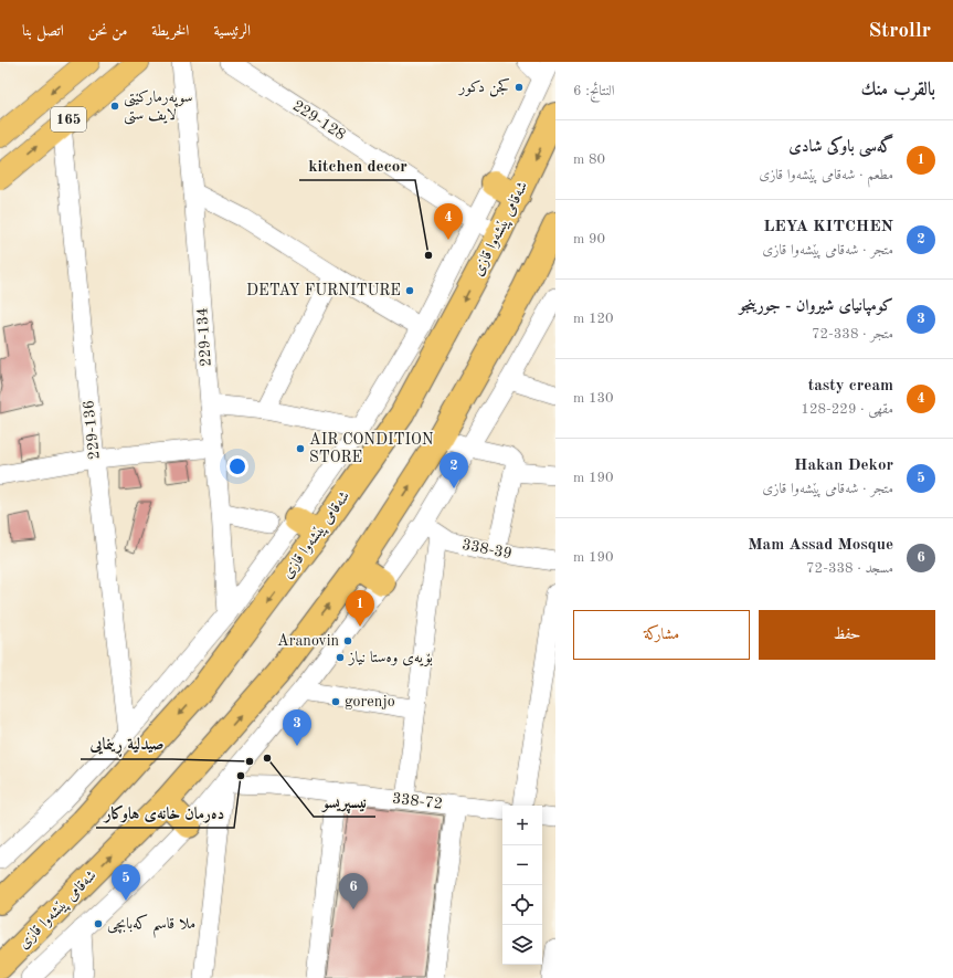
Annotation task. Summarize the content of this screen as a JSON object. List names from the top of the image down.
{
  "streets": {
    "highway": ["شەقامی پێشەوا قازی"],
    "main road": ["165"],
    "street": [
      "229-128",
      "229-134",
      "229-136",
      "338-39",
      "338-72"
    ]
  },
  "crossings": [
    ["165", "229-136"],
    ["229-128", "شەقامی پێشەوا قازی"]
  ],
  "places": [
    "كجن دكور",
    "سوپەرمارکێتی لایف ستی",
    "kitchen decor",
    "DETAY FURNITURE",
    "AIR CONDITION STORE",
    "Aranovin",
    "بۆیەی وەستا نیاز",
    "gorenjo",
    "نيسپريسو",
    "صيدلية ڕینمایی",
    "دەرمان خانەی هاوکار",
    "ملا قاسم کەبابچی"
  ],
  "page": {
    "header": "Strollr",
    "nav": [
      "الرئيسية",
      "الخريطة",
      "من نحن",
      "اتصل بنا"
    ],
    "heading": ["بالقرب منك", "النتائج: 6"],
    "list": [
      {
        "mark": "1",
        "name": "گەسی باوکی شادی",
        "note": "مطعم · شەقامی پێشەوا قازی",
        "value": "80 m"
      },
      {
        "mark": "2",
        "name": "LEYA KITCHEN",
        "note": "متجر · شەقامی پێشەوا قازی",
        "value": "90 m"
      },
      {
        "mark": "3",
        "name": "كومپانیای شیروان - جورینجو",
        "note": "متجر · 338-72",
        "value": "120 m"
      },
      {
        "mark": "4",
        "name": "tasty cream",
        "note": "مقهى · 229-128",
        "value": "130 m"
      },
      {
        "mark": "5",
        "name": "Hakan Dekor",
        "note": "متجر · شەقامی پێشەوا قازی",
        "value": "190 m"
      },
      {
        "mark": "6",
        "name": "Mam Assad Mosque",
        "note": "مسجد · 338-72",
        "value": "190 m"
      }
    ],
    "pins": [
      "4",
      "2",
      "1",
      "3",
      "5",
      "6"
    ],
    "buttons": ["حفظ", "مشاركة"],
    "map_buttons": ["+", "−"]
  }
}
